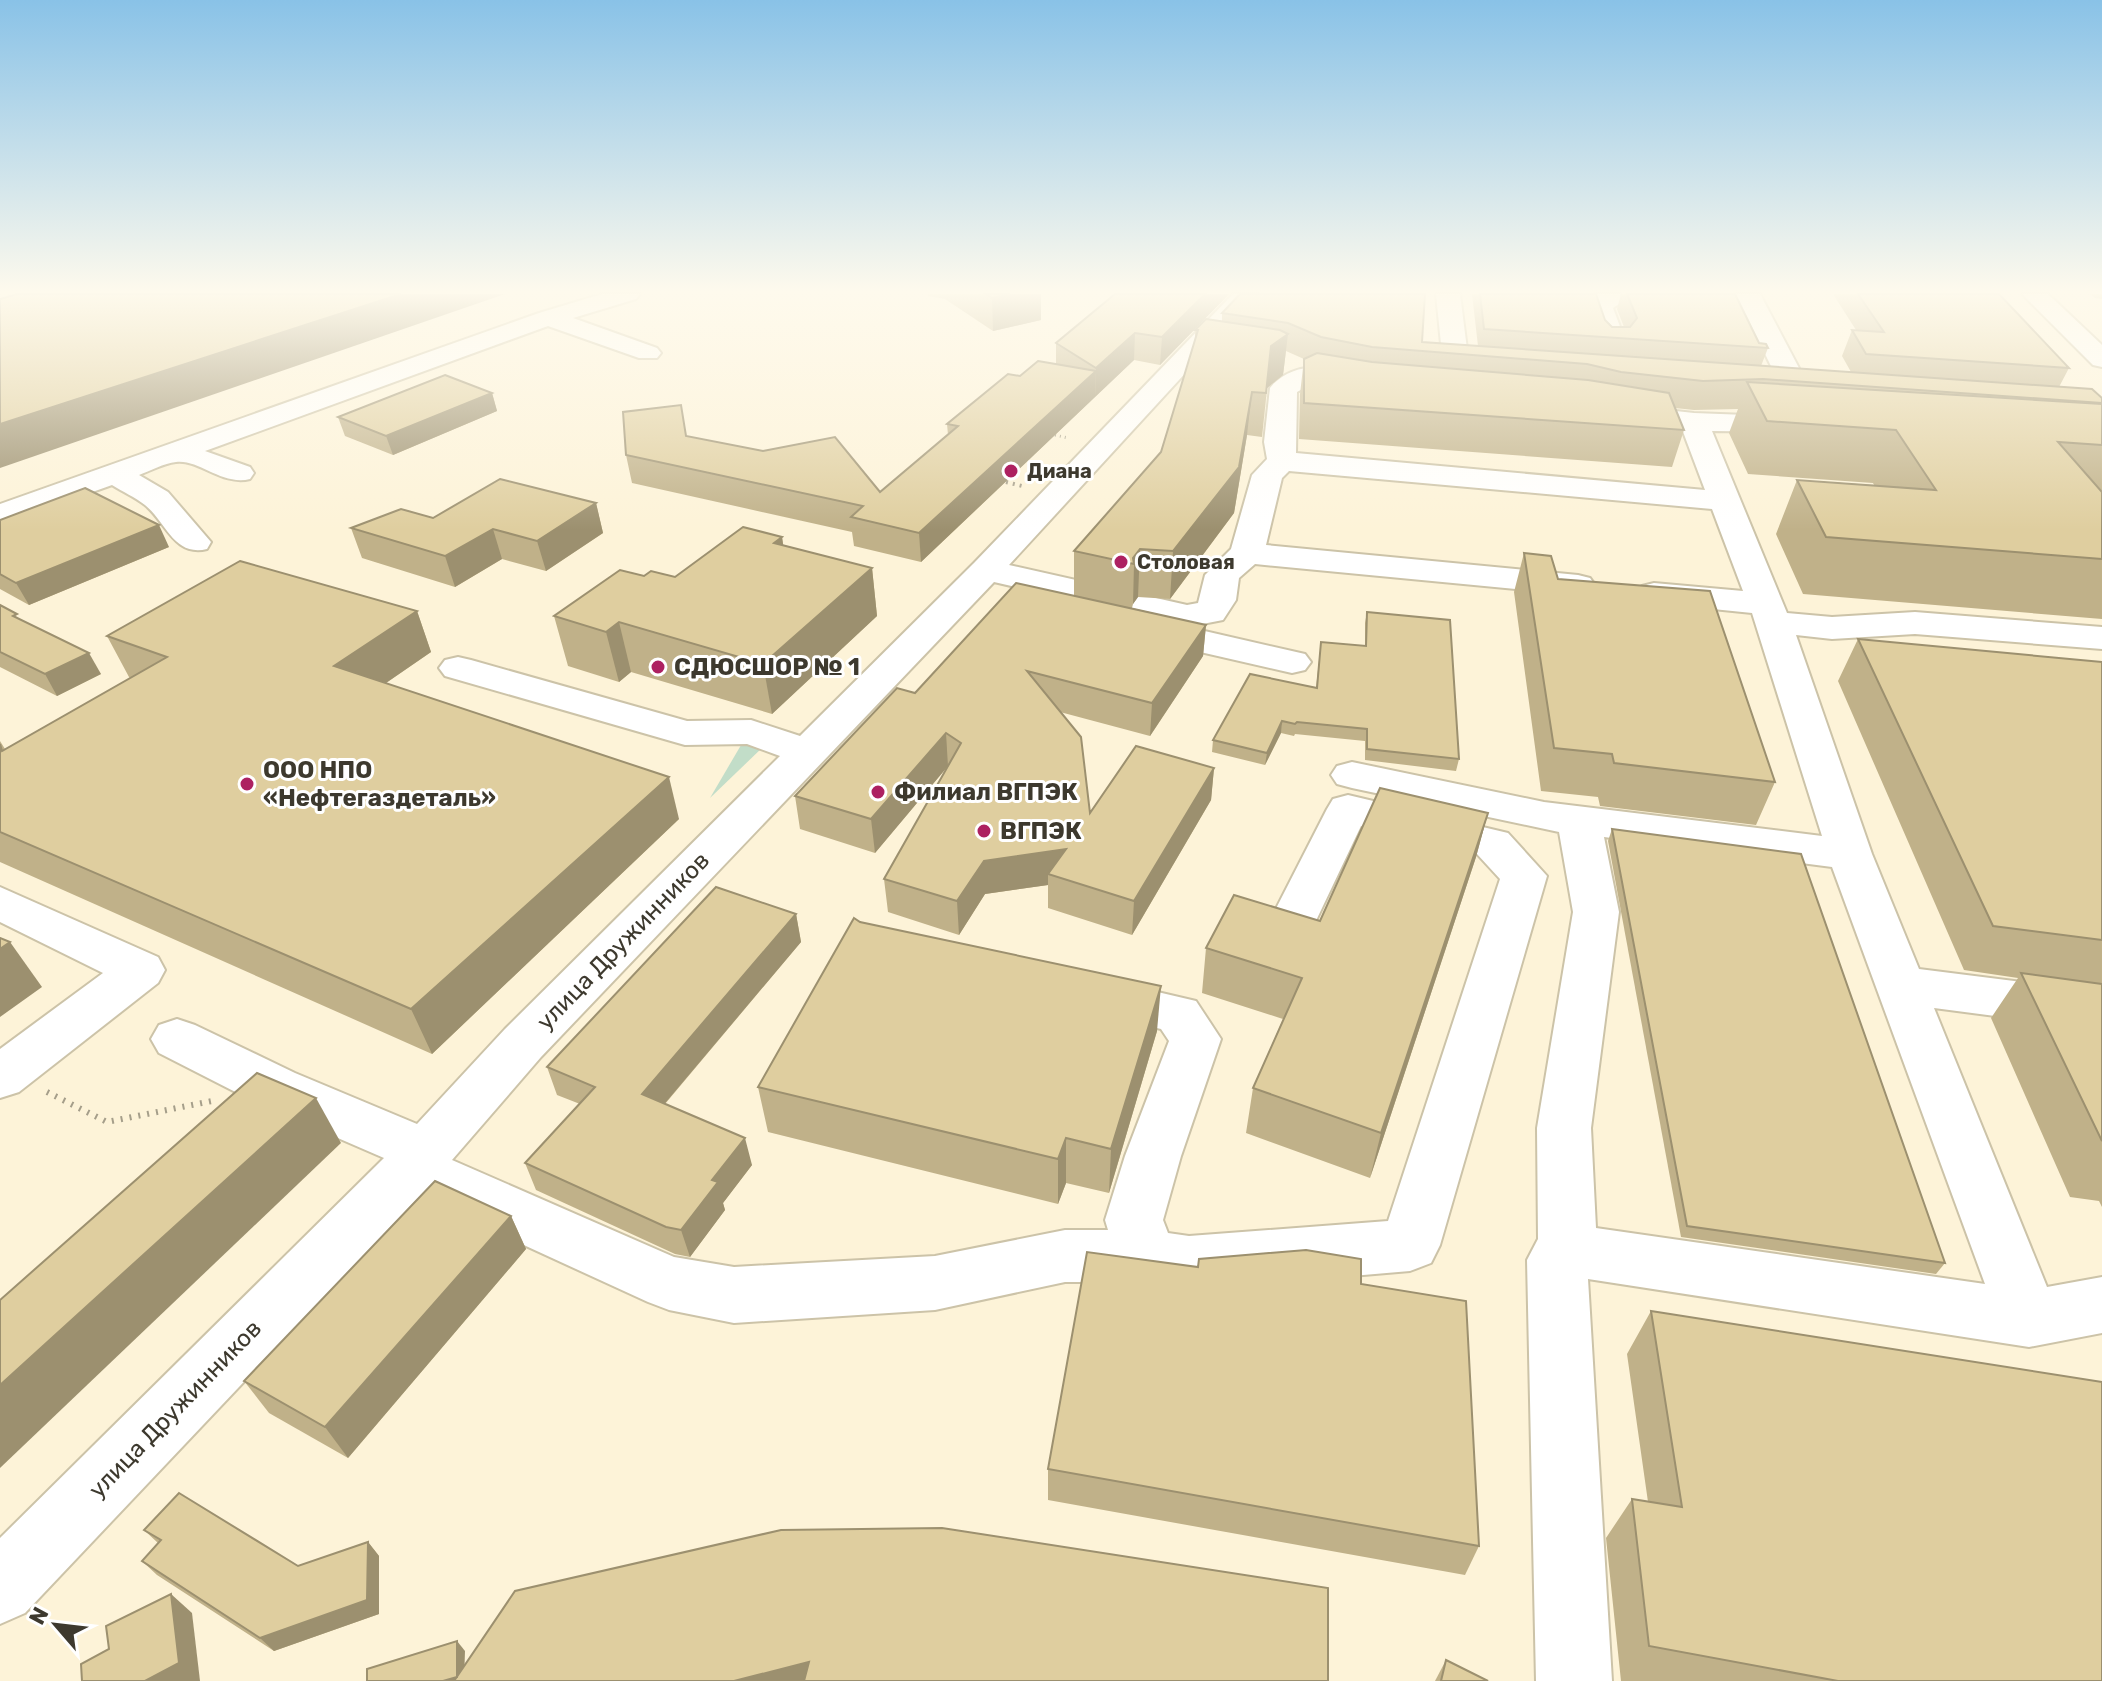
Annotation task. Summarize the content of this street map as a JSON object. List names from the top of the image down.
{
  "streets": {
    "street": ["улица Дружинников"]
  },
  "places": [
    "Диана",
    "Столовая",
    "СДЮСШОР № 1",
    "ООО НПО «Нефтегаздеталь»",
    "Филиал ВГПЭК",
    "ВГПЭК"
  ],
  "north": "top left"
}
